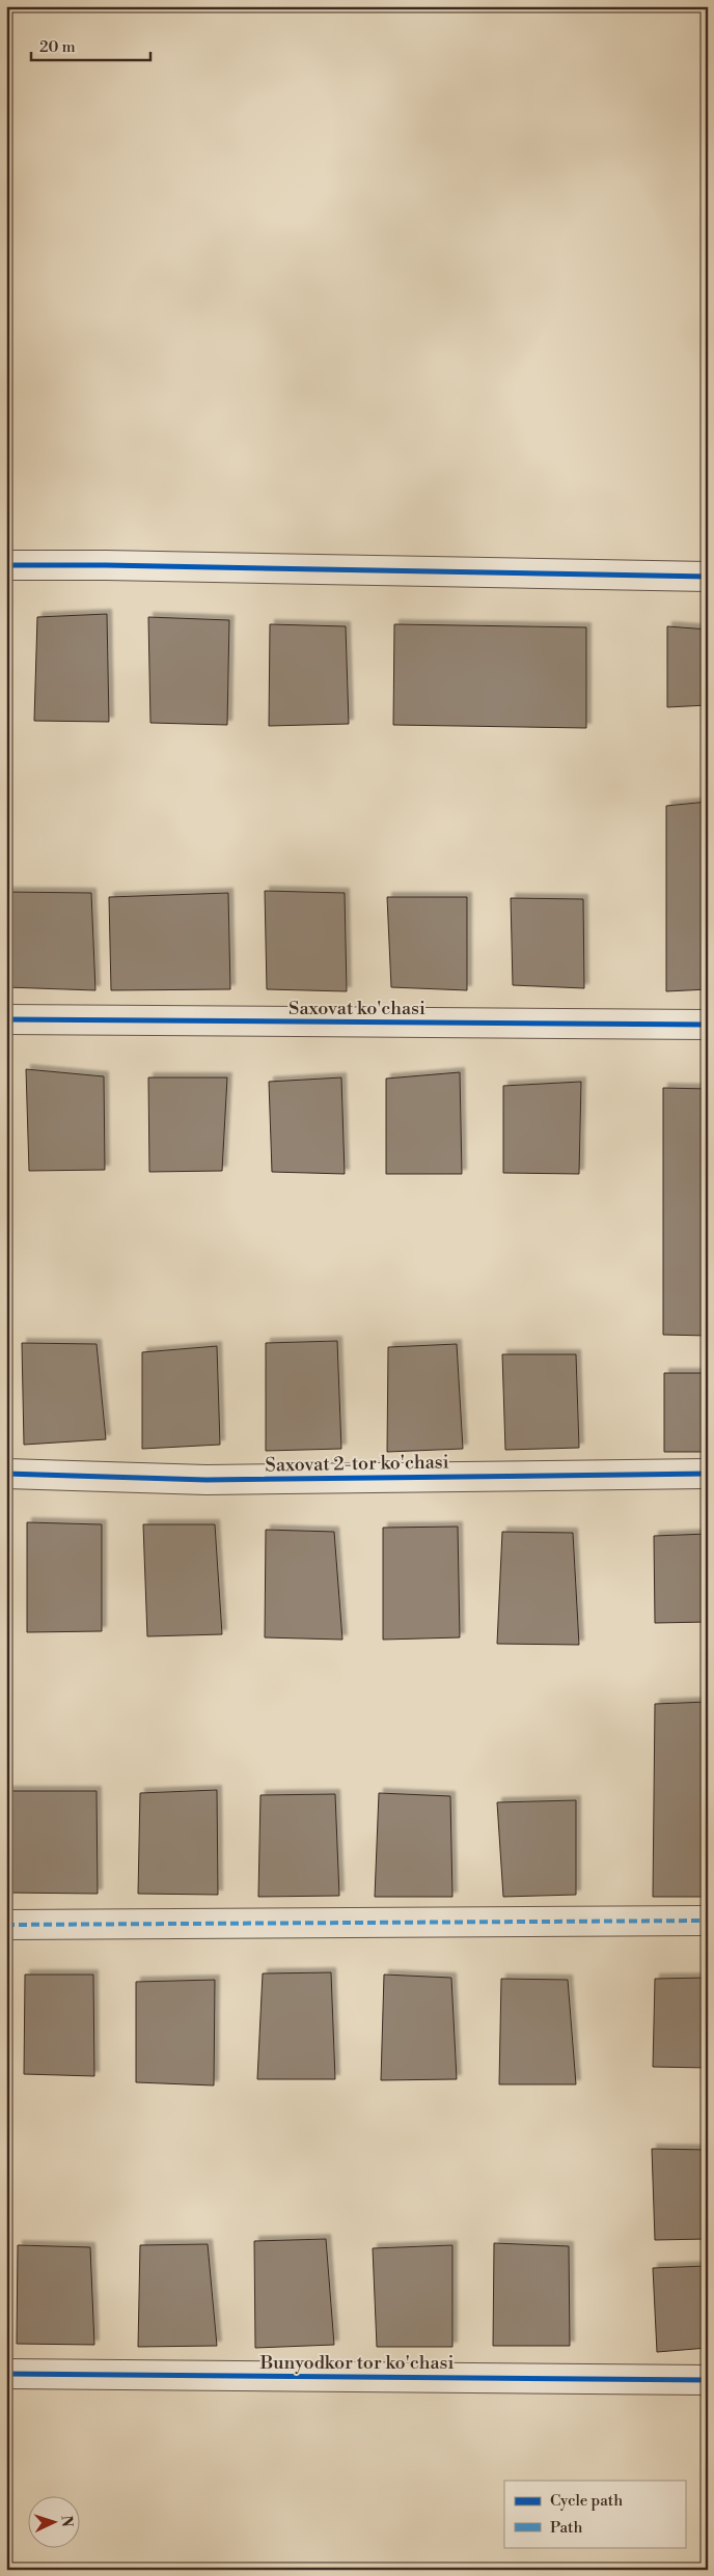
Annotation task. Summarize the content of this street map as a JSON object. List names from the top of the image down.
{
  "streets": {
    "street": ["Saxovat ko'chasi", "Saxovat 2-tor ko'chasi", "Bunyodkor tor ko'chasi"]
  },
  "legend": ["Cycle path", "Path"],
  "scale_bar": "20 m",
  "north": "right"
}
